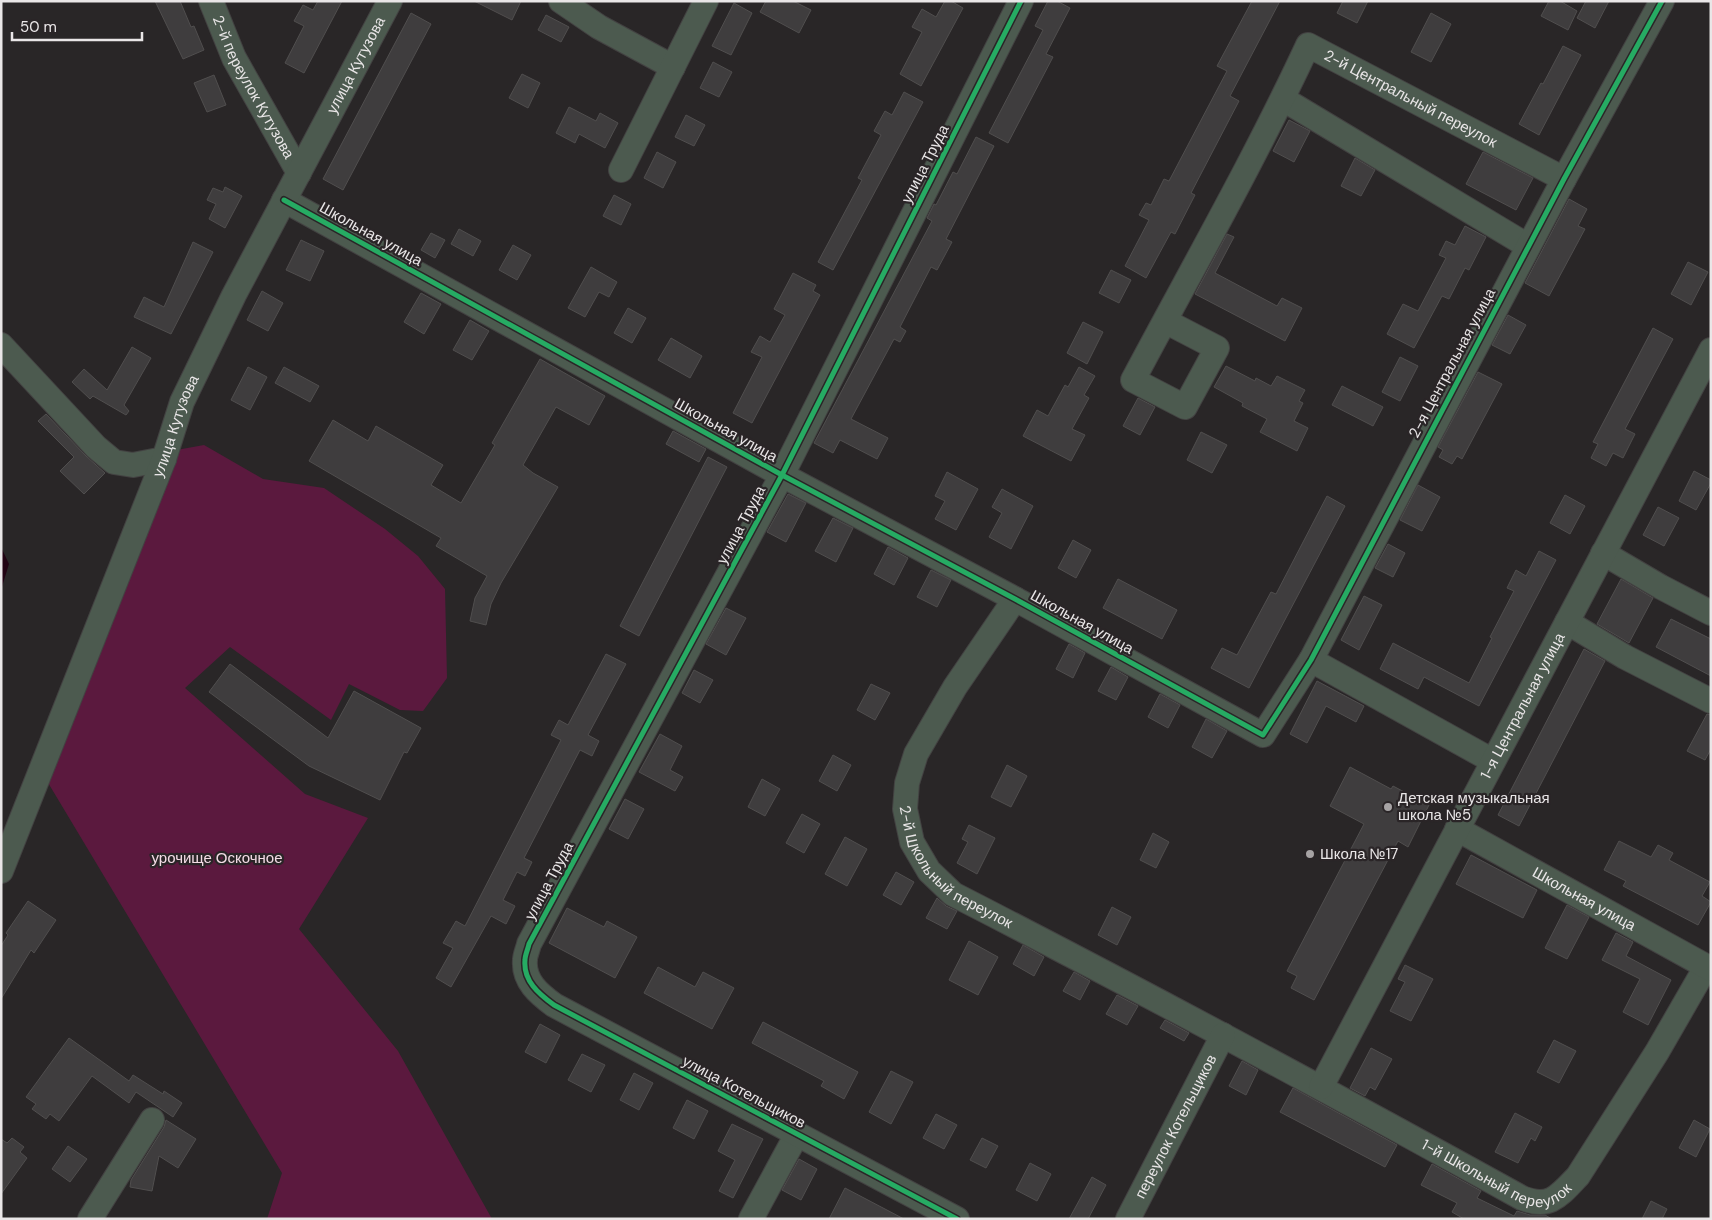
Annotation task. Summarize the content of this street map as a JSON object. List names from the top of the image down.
{
  "streets": {
    "street": [
      "улица Кутузова",
      "2-й переулок Кутузова",
      "2-й Центральный переулок",
      "улица Труда",
      "Школьная улица",
      "2-я Центральная улица",
      "1-я Центральная улица",
      "2-й Школьный переулок",
      "улица Котельщиков",
      "переулок Котельщиков",
      "1-й Школьный переулок"
    ]
  },
  "crossings": [
    ["улица Кутузова", "2-й переулок Кутузова"],
    ["улица Кутузова", "Школьная улица"],
    ["2-й Центральный переулок", "2-я Центральная улица"],
    ["улица Труда", "Школьная улица"],
    ["улица Труда", "улица Котельщиков"],
    ["Школьная улица", "2-я Центральная улица"],
    ["Школьная улица", "1-я Центральная улица"],
    ["Школьная улица", "2-й Школьный переулок"],
    ["Школьная улица", "1-й Школьный переулок"],
    ["1-я Центральная улица", "1-й Школьный переулок"],
    ["2-й Школьный переулок", "переулок Котельщиков"],
    ["2-й Школьный переулок", "1-й Школьный переулок"],
    ["переулок Котельщиков", "1-й Школьный переулок"]
  ],
  "parks": ["урочище Оскочное"],
  "places": ["Детская музыкальная школа №5", "Школа №17"],
  "scale_bar": "50 m"
}
